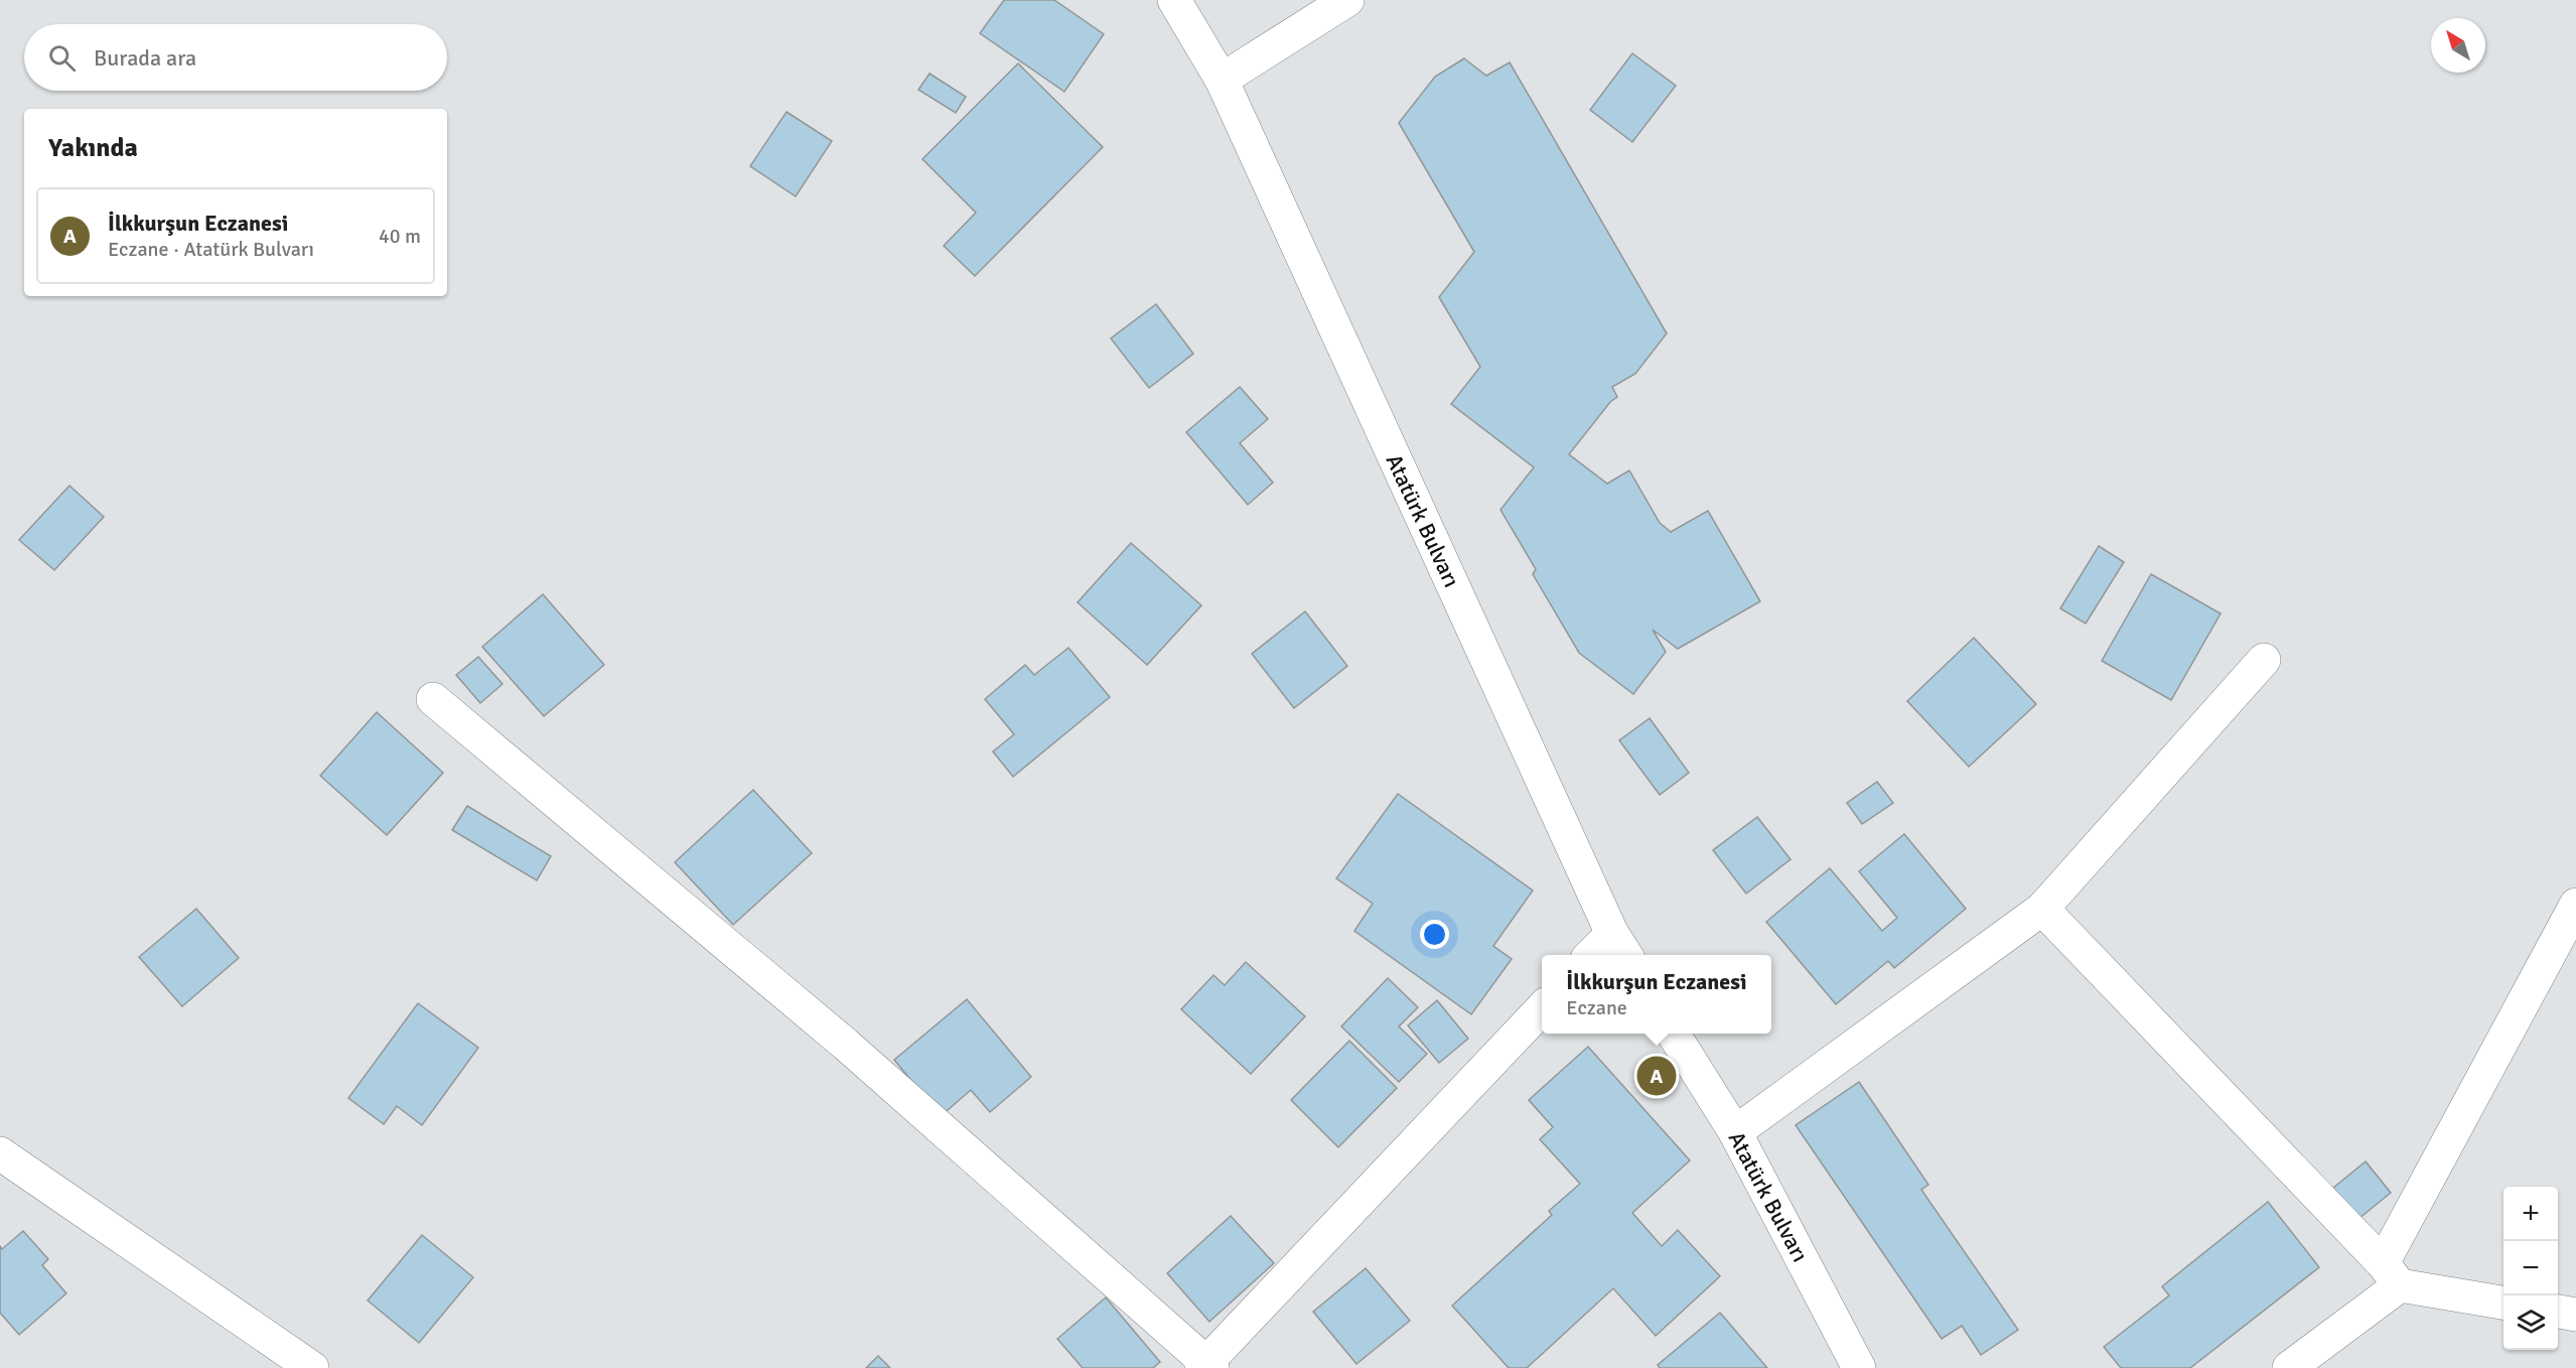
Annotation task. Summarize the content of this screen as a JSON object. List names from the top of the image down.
{
  "streets": {
    "street": ["Atatürk Bulvarı"]
  },
  "north": "top left",
  "page": {
    "search": "Burada ara",
    "heading": "Yakında",
    "list": [
      {
        "mark": "A",
        "name": "İlkkurşun Eczanesi",
        "note": "Eczane · Atatürk Bulvarı",
        "value": "40 m"
      }
    ],
    "popup": ["İlkkurşun Eczanesi", "Eczane"],
    "pins": "A",
    "map_buttons": ["+", "−"]
  }
}
